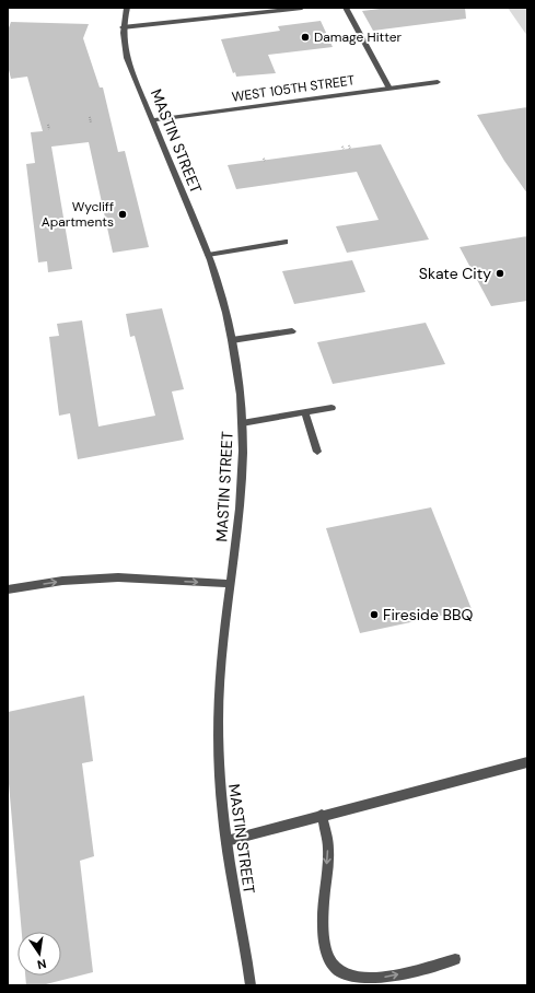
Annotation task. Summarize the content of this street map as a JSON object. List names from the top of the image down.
{
  "streets": {
    "street": ["WEST 105TH STREET", "MASTIN STREET"]
  },
  "crossings": [
    ["WEST 105TH STREET", "MASTIN STREET"]
  ],
  "places": [
    "Damage Hitter",
    "Wycliff Apartments",
    "Skate City",
    "Fireside BBQ"
  ],
  "north": "bottom"
}
